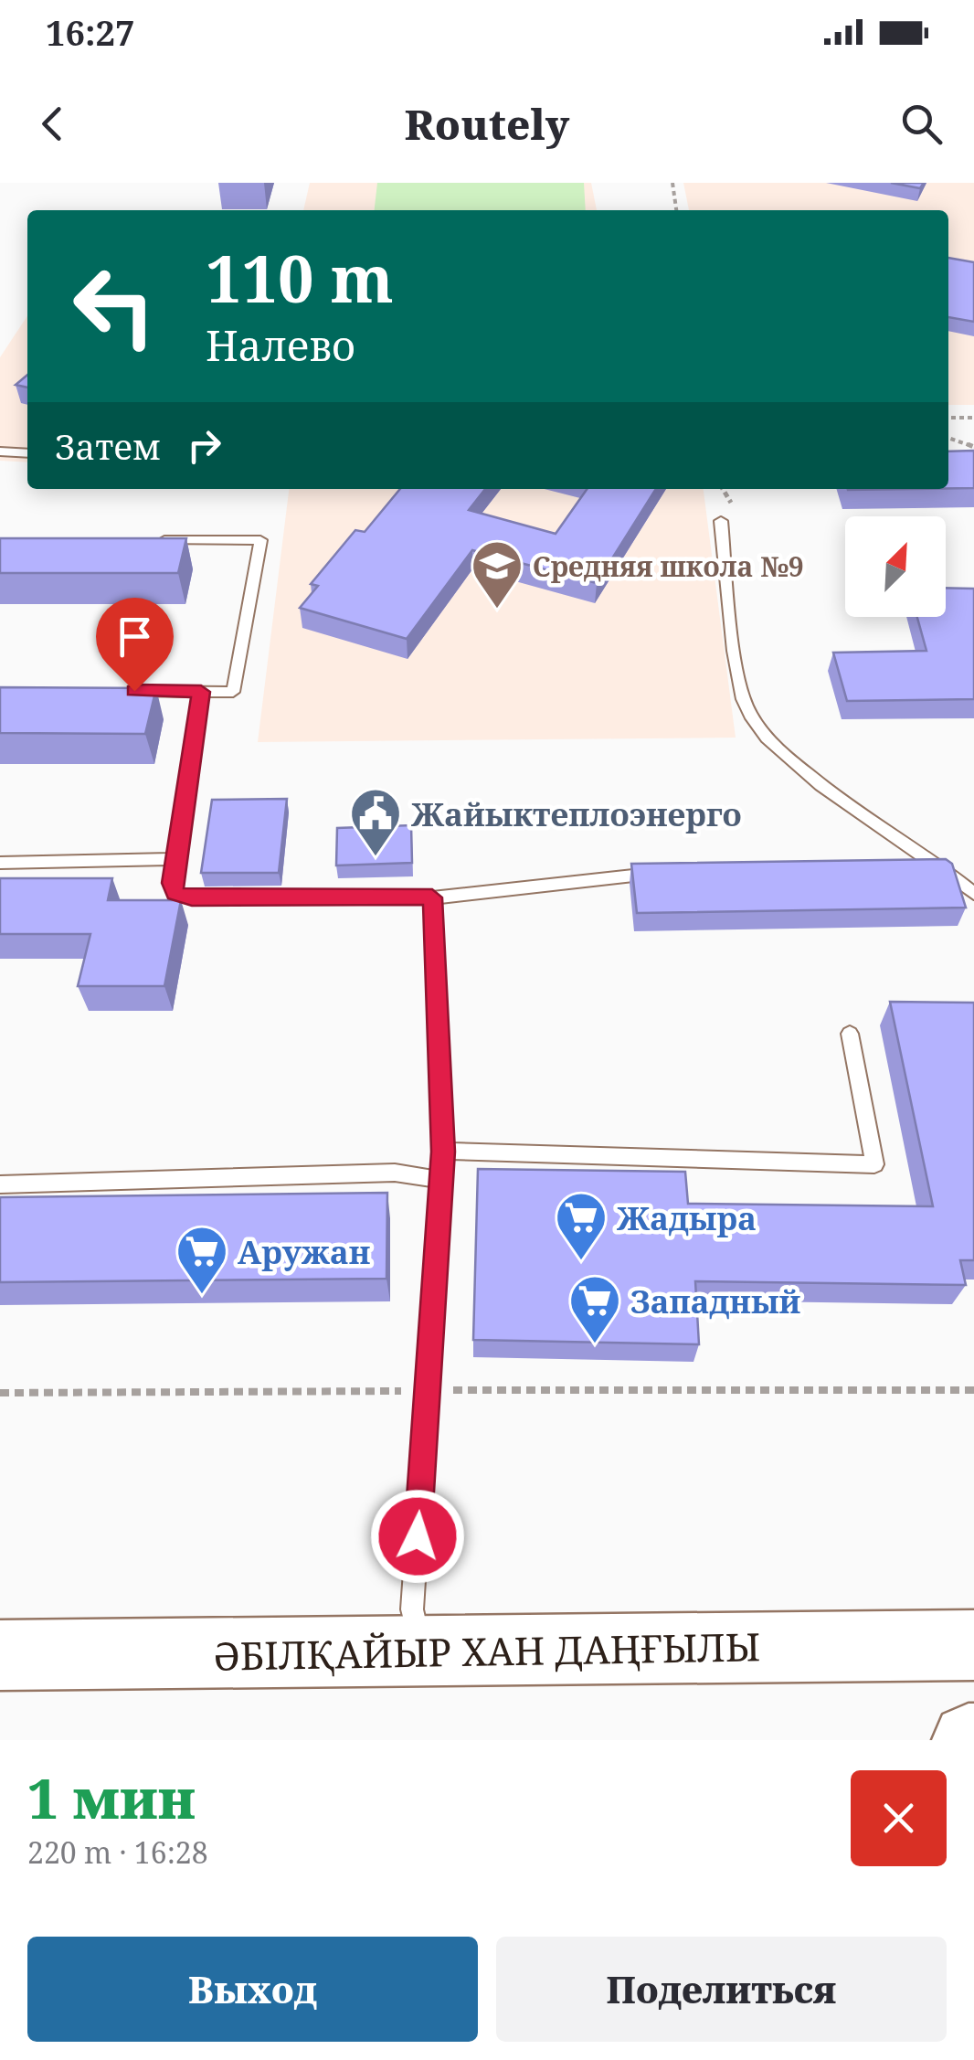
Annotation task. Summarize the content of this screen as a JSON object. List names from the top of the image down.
{
  "streets": {
    "main road": ["ӘБІЛҚАЙЫР ХАН ДАҢҒЫЛЫ"]
  },
  "places": {
    "school or university": ["Средняя школа №9"],
    "public building": ["Жайыктеплоэнерго"],
    "supermarket": ["Жадыра", "Аружан", "Западный"]
  },
  "north": "top right",
  "page": {
    "status": "16:27",
    "header": "Routely",
    "turn": ["110 m", "Налево"],
    "then": "Затем",
    "heading": ["1 мин", "220 m · 16:28"],
    "buttons": ["Выход", "Поделиться"]
  }
}
